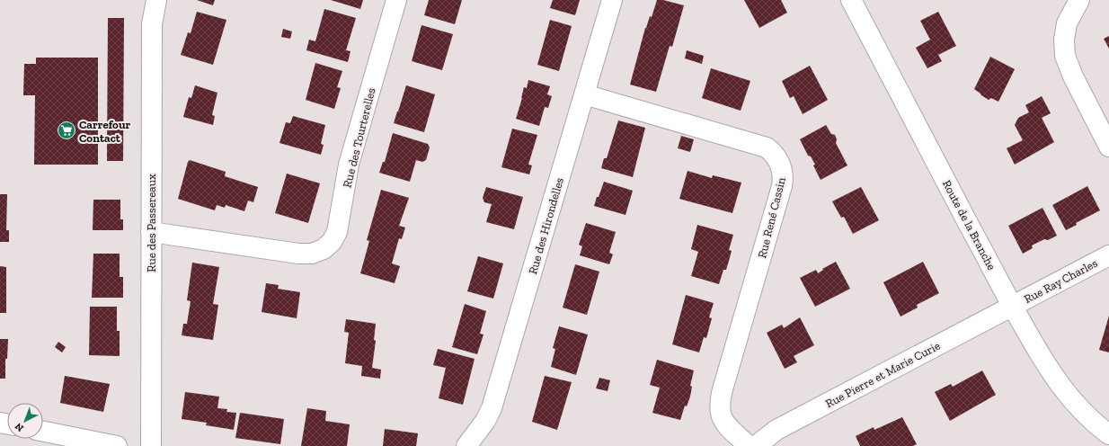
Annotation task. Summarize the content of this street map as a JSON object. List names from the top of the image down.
{
  "streets": {
    "street": [
      "Rue des Tourterelles",
      "Rue René Cassin",
      "Rue des Passereaux",
      "Route de la Branche",
      "Rue des Hirondelles",
      "Rue Ray Charles",
      "Rue Pierre et Marie Curie"
    ]
  },
  "crossings": [
    ["Rue des Tourterelles", "Rue des Passereaux"],
    ["Rue René Cassin", "Rue des Hirondelles"],
    ["Route de la Branche", "Rue Ray Charles"],
    ["Route de la Branche", "Rue Pierre et Marie Curie"],
    ["Rue Ray Charles", "Rue Pierre et Marie Curie"]
  ],
  "places": {
    "supermarket": ["Carrefour Contact"]
  },
  "north": "bottom left"
}
